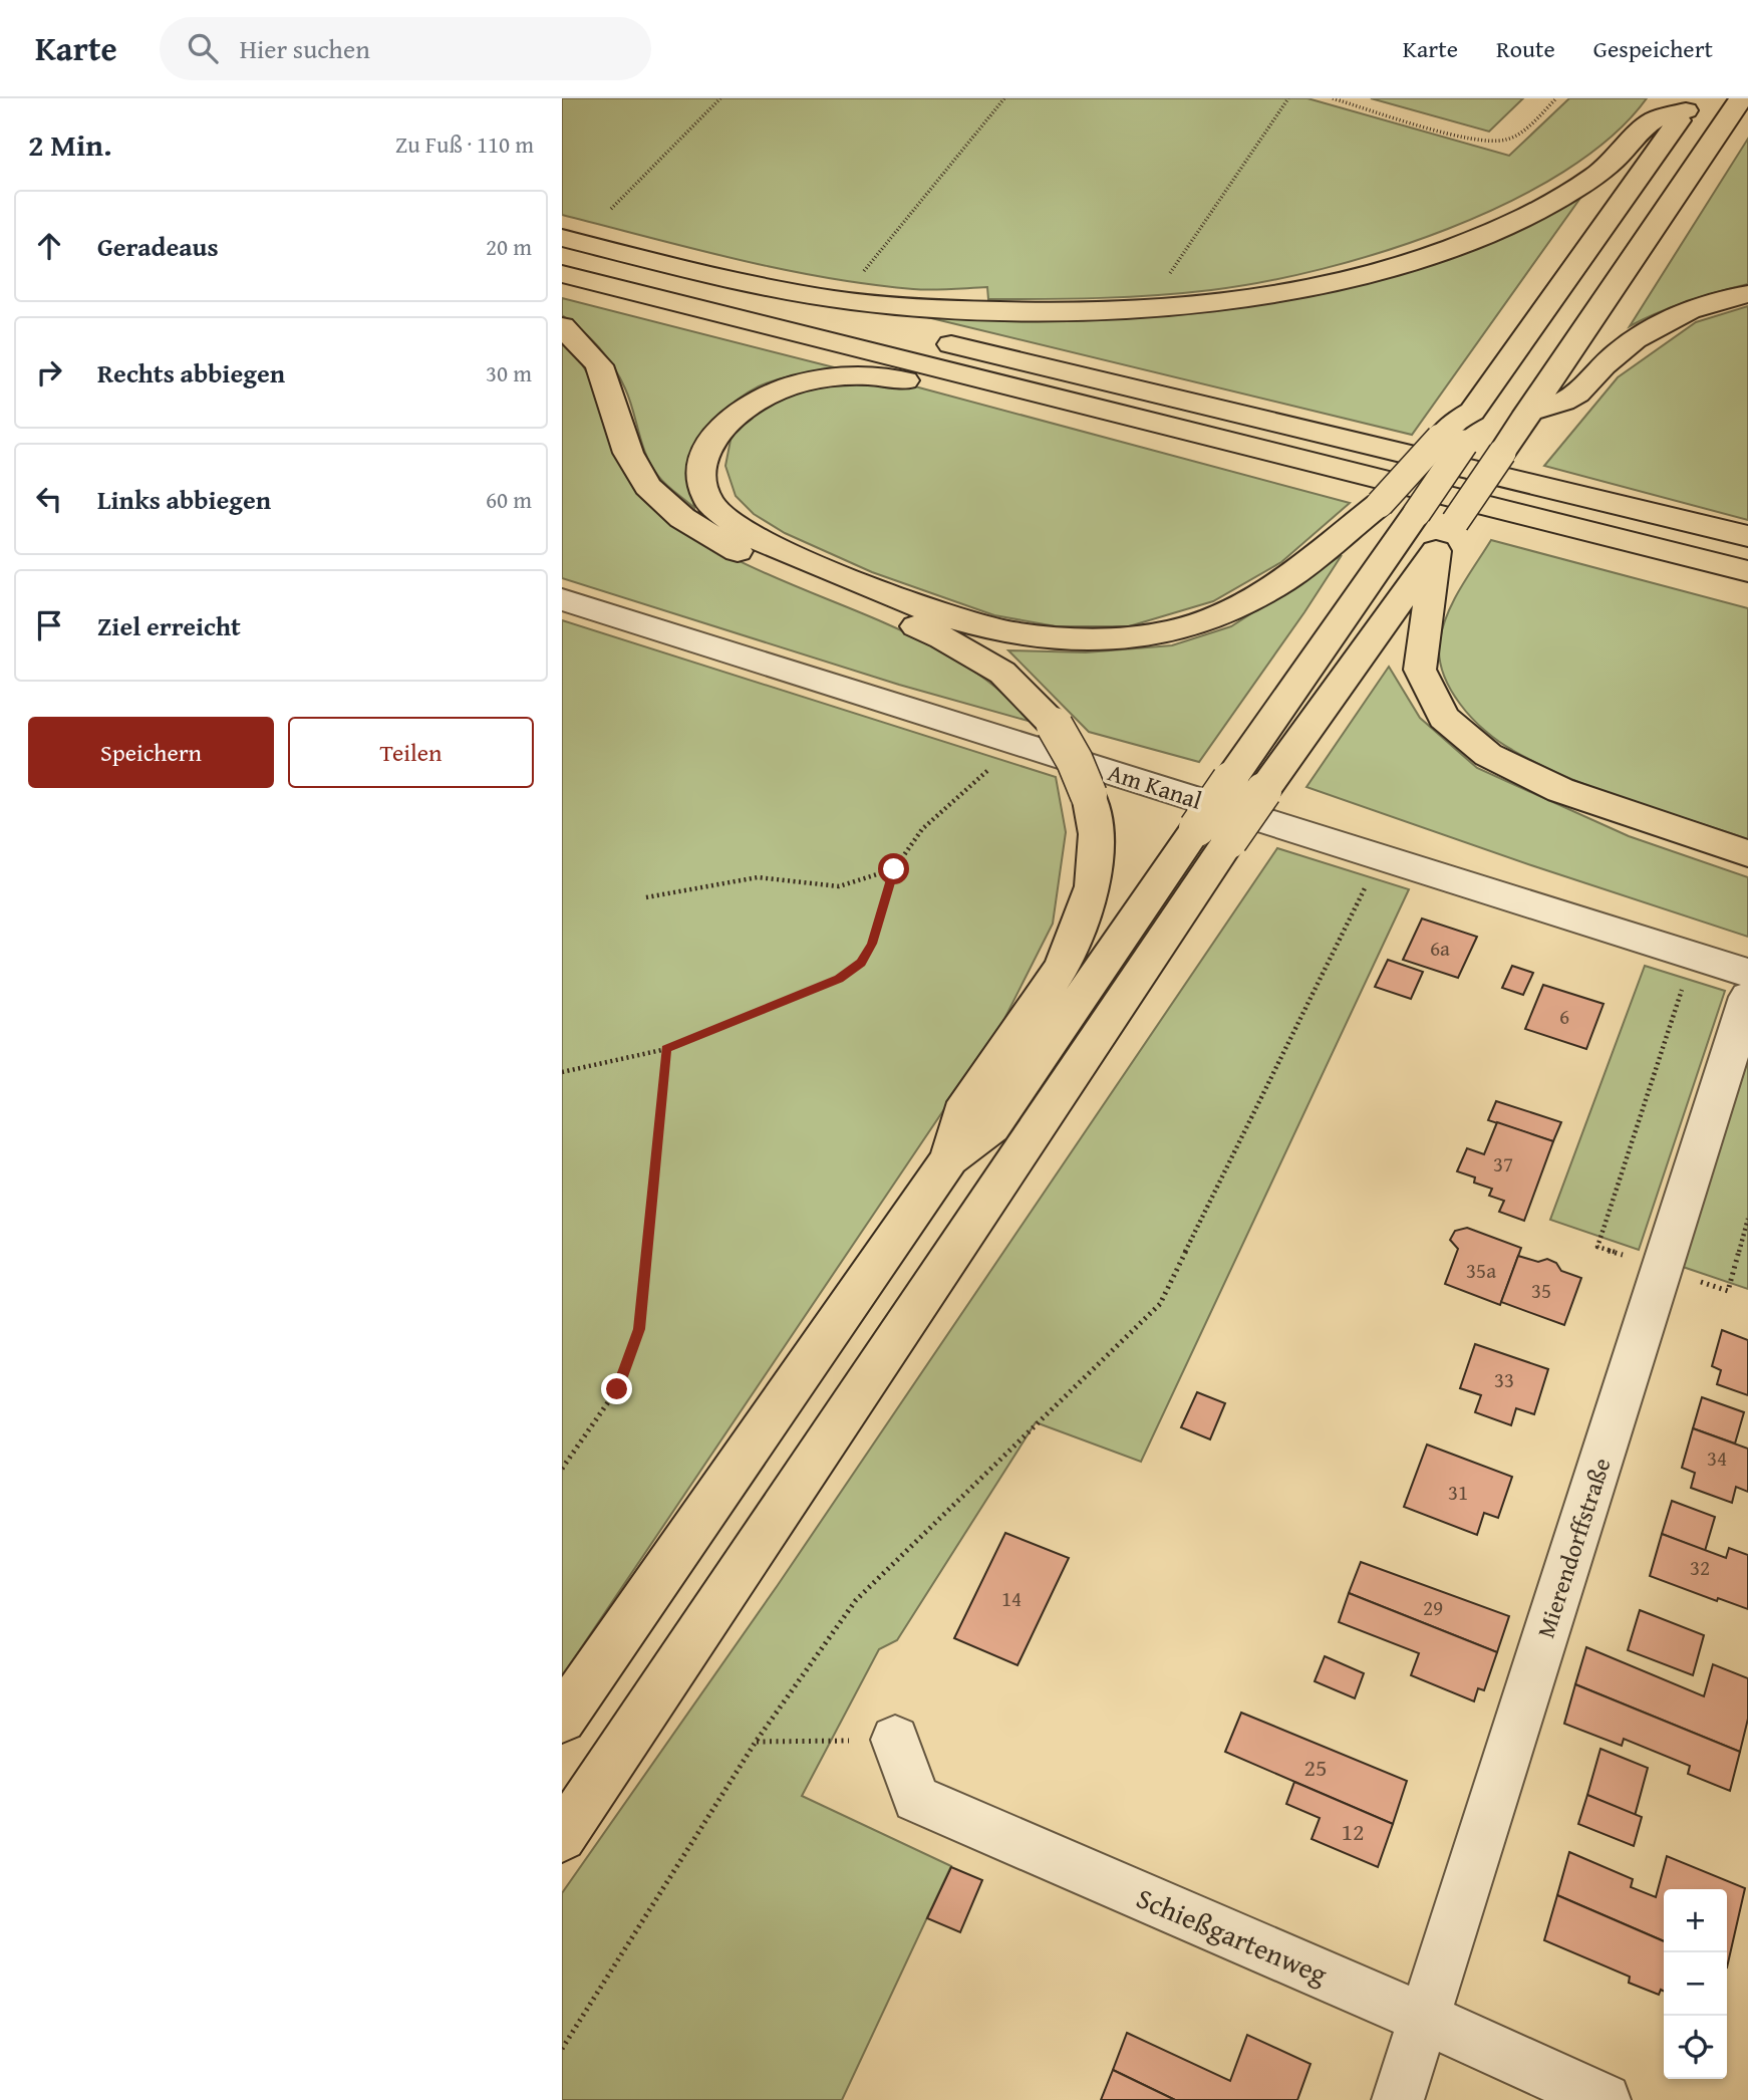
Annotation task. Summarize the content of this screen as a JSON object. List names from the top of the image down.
{
  "streets": {
    "street": ["Am Kanal", "Mierendorffstraße", "Schießgartenweg"]
  },
  "crossings": [
    ["Mierendorffstraße", "Schießgartenweg"]
  ],
  "house_numbers": [
    "6a",
    "6",
    "37",
    "35a",
    "35",
    "33",
    "34",
    "31",
    "32",
    "14",
    "29",
    "25",
    "12"
  ],
  "page": {
    "header": "Karte",
    "search": "Hier suchen",
    "nav": ["Karte", "Route", "Gespeichert"],
    "heading": ["2 Min.", "Zu Fuß · 110 m"],
    "list": [
      ["Geradeaus", "20 m"],
      ["Rechts abbiegen", "30 m"],
      ["Links abbiegen", "60 m"],
      "Ziel erreicht"
    ],
    "buttons": ["Speichern", "Teilen"],
    "map_buttons": ["+", "−"]
  }
}
